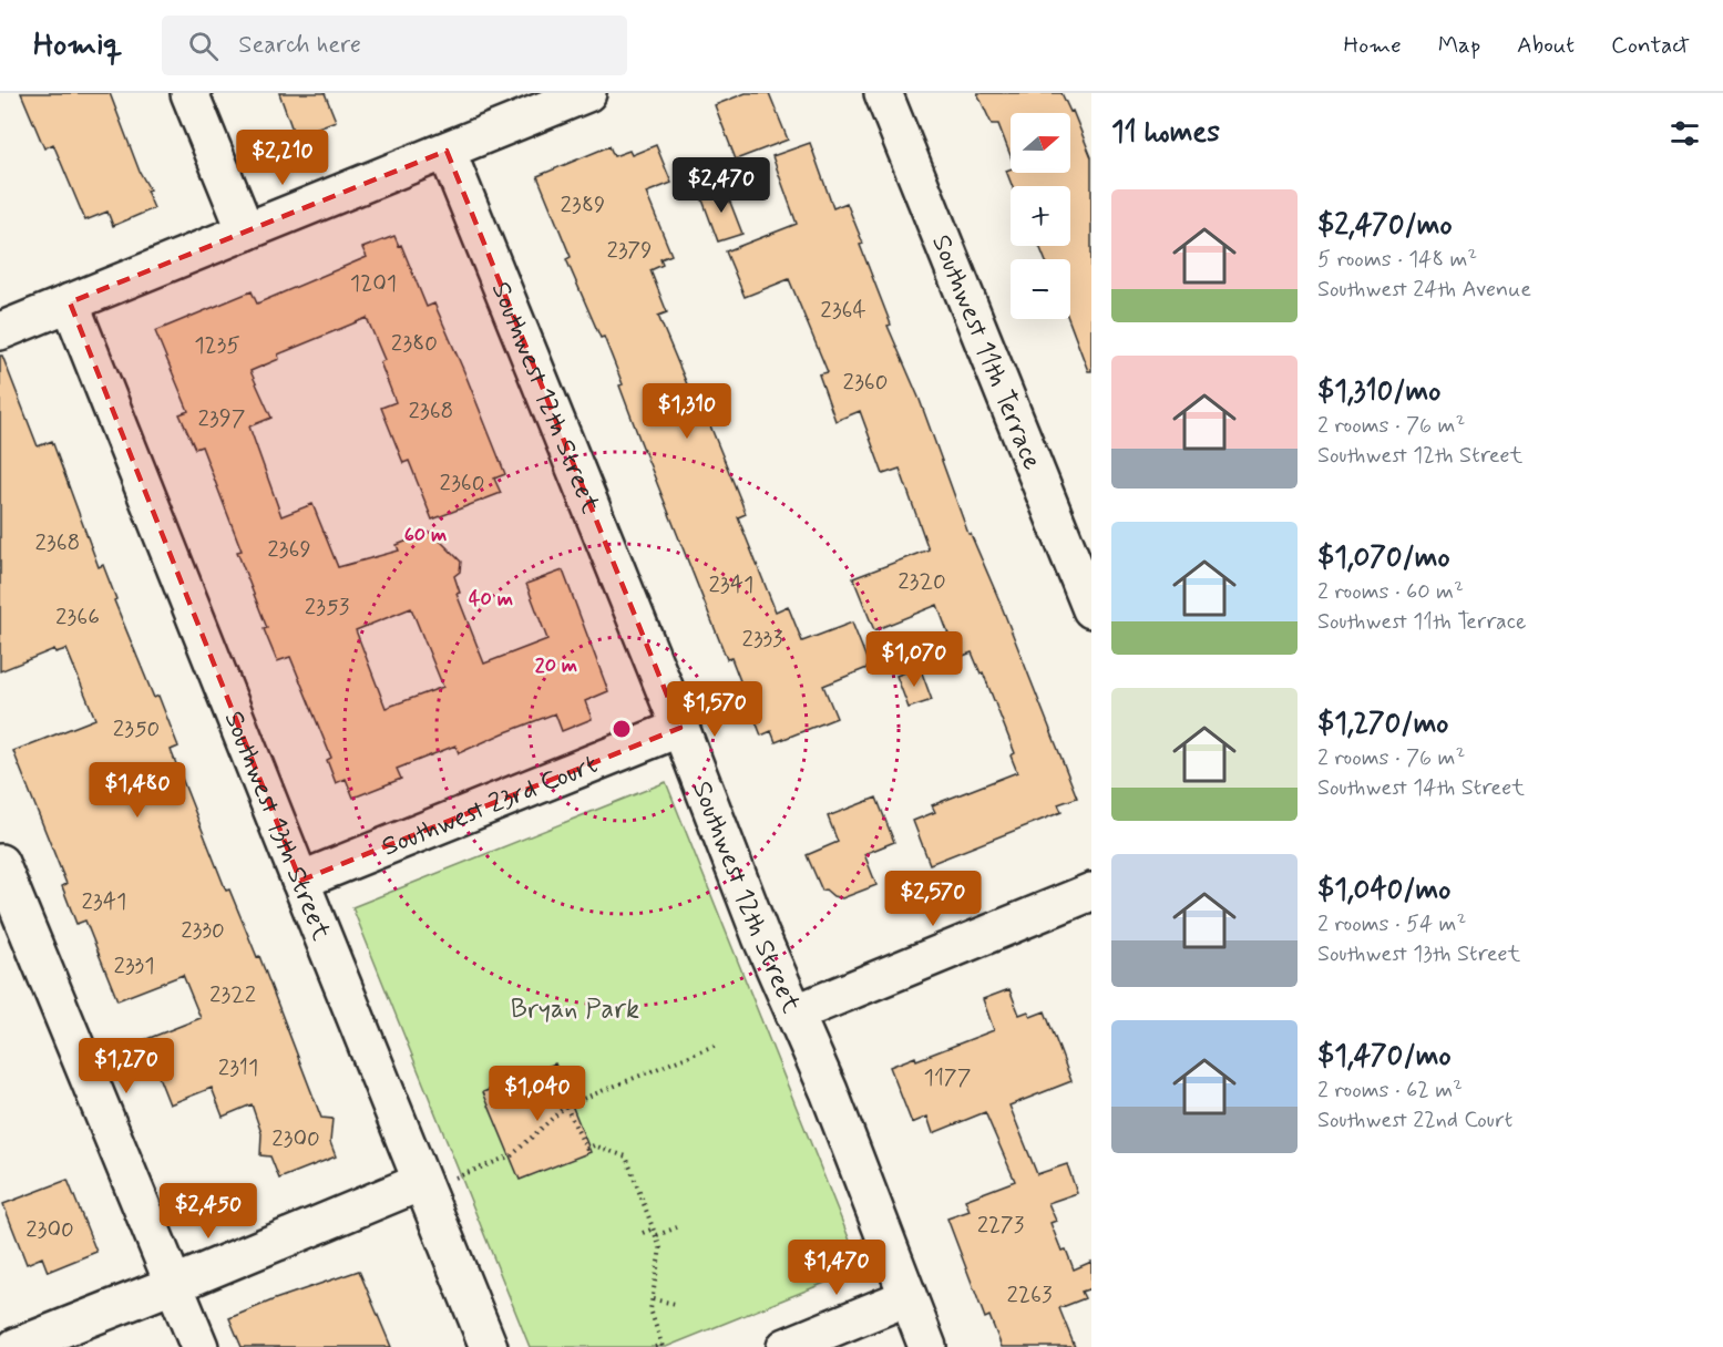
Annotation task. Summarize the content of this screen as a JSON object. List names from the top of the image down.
{
  "streets": {
    "street": [
      "Southwest 11th Terrace",
      "Southwest 12th Street",
      "Southwest 23rd Court",
      "Southwest 13th Street"
    ]
  },
  "crossings": [
    ["Southwest 12th Street", "Southwest 23rd Court"],
    ["Southwest 23rd Court", "Southwest 13th Street"]
  ],
  "parks": ["Bryan Park"],
  "house_numbers": [
    "2389",
    "2379",
    "1201",
    "2364",
    "2380",
    "1235",
    "2360",
    "2368",
    "2397",
    "2360",
    "2368",
    "2369",
    "2320",
    "2341",
    "2353",
    "2366",
    "2333",
    "2350",
    "2341",
    "2330",
    "2331",
    "2322",
    "2311",
    "1177",
    "2300",
    "2273",
    "2300",
    "2263"
  ],
  "north": "right",
  "page": {
    "header": "Homiq",
    "search": "Search here",
    "nav": [
      "Home",
      "Map",
      "About",
      "Contact"
    ],
    "heading": "11 homes",
    "map_buttons": ["+", "−"],
    "price": [
      "$2,210",
      "$2,470",
      "$1,310",
      "$1,070",
      "$1,570",
      "$1,480",
      "$2,570",
      "$1,270",
      "$1,040",
      "$2,450",
      "$1,470"
    ],
    "list": [
      {
        "name": "$2,470/mo",
        "note": "5 rooms · 148 m² · Southwest 24th Avenue"
      },
      {
        "name": "$1,310/mo",
        "note": "2 rooms · 76 m² · Southwest 12th Street"
      },
      {
        "name": "$1,070/mo",
        "note": "2 rooms · 60 m² · Southwest 11th Terrace"
      },
      {
        "name": "$1,270/mo",
        "note": "2 rooms · 76 m² · Southwest 14th Street"
      },
      {
        "name": "$1,040/mo",
        "note": "2 rooms · 54 m² · Southwest 13th Street"
      },
      {
        "name": "$1,470/mo",
        "note": "2 rooms · 62 m² · Southwest 22nd Court"
      }
    ]
  },
  "rings": ["60 m", "40 m", "20 m"]
}
